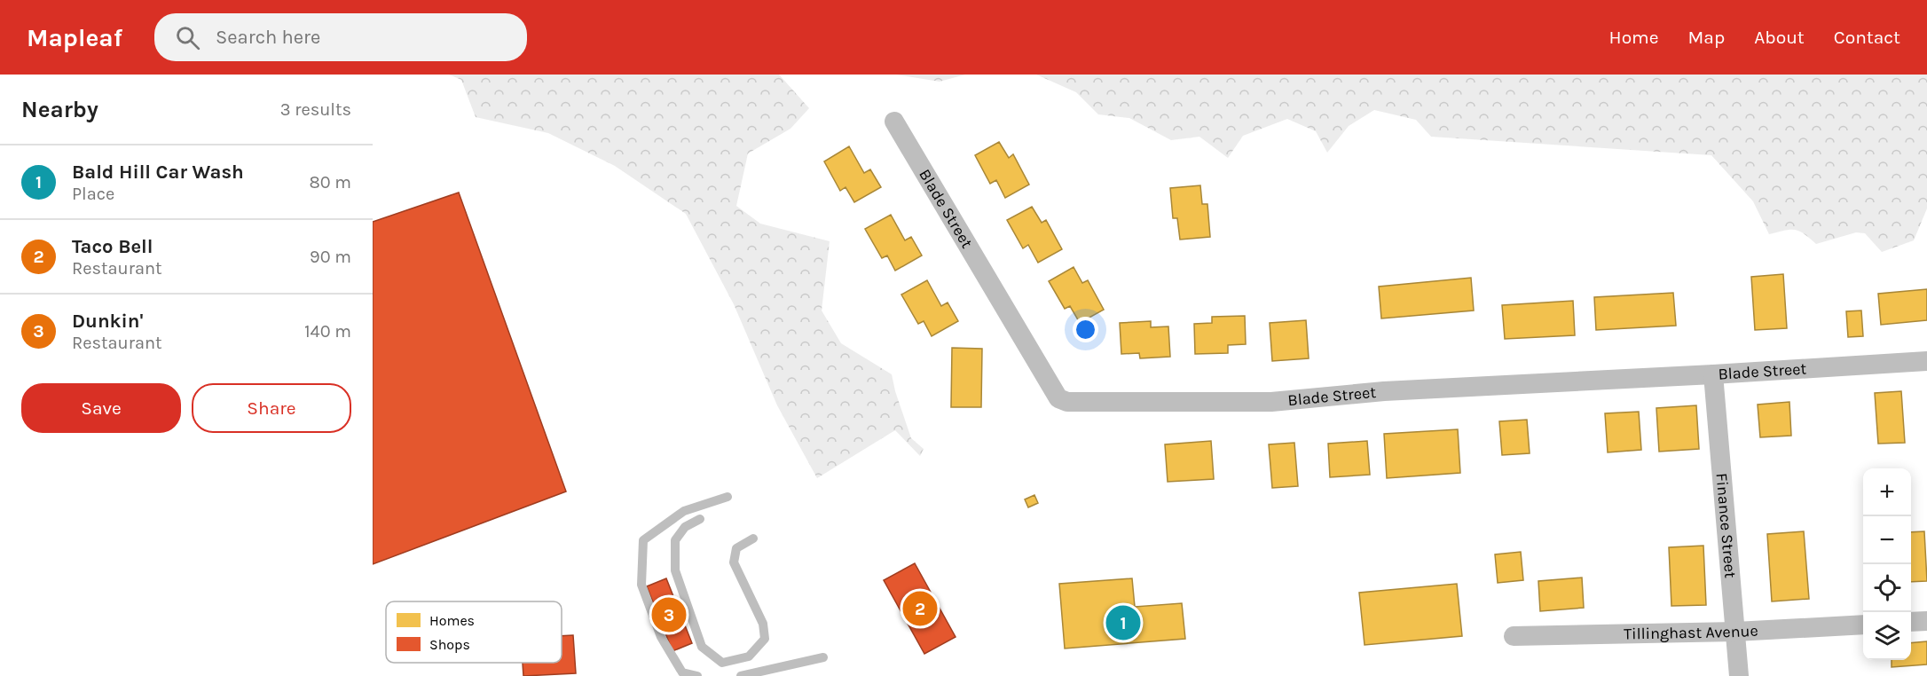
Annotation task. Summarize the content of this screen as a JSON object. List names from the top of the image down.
{
  "streets": {
    "street": ["Blade Street", "Finance Street", "Tillinghast Avenue"]
  },
  "crossings": [
    ["Blade Street", "Finance Street"],
    ["Finance Street", "Tillinghast Avenue"]
  ],
  "legend": ["Homes", "Shops"],
  "page": {
    "header": "Mapleaf",
    "search": "Search here",
    "nav": [
      "Home",
      "Map",
      "About",
      "Contact"
    ],
    "heading": ["Nearby", "3 results"],
    "list": [
      {
        "mark": "1",
        "name": "Bald Hill Car Wash",
        "note": "Place",
        "value": "80 m"
      },
      {
        "mark": "2",
        "name": "Taco Bell",
        "note": "Restaurant",
        "value": "90 m"
      },
      {
        "mark": "3",
        "name": "Dunkin'",
        "note": "Restaurant",
        "value": "140 m"
      }
    ],
    "buttons": ["Save", "Share"],
    "map_buttons": ["+", "−"],
    "pins": ["2", "3", "1"]
  }
}
